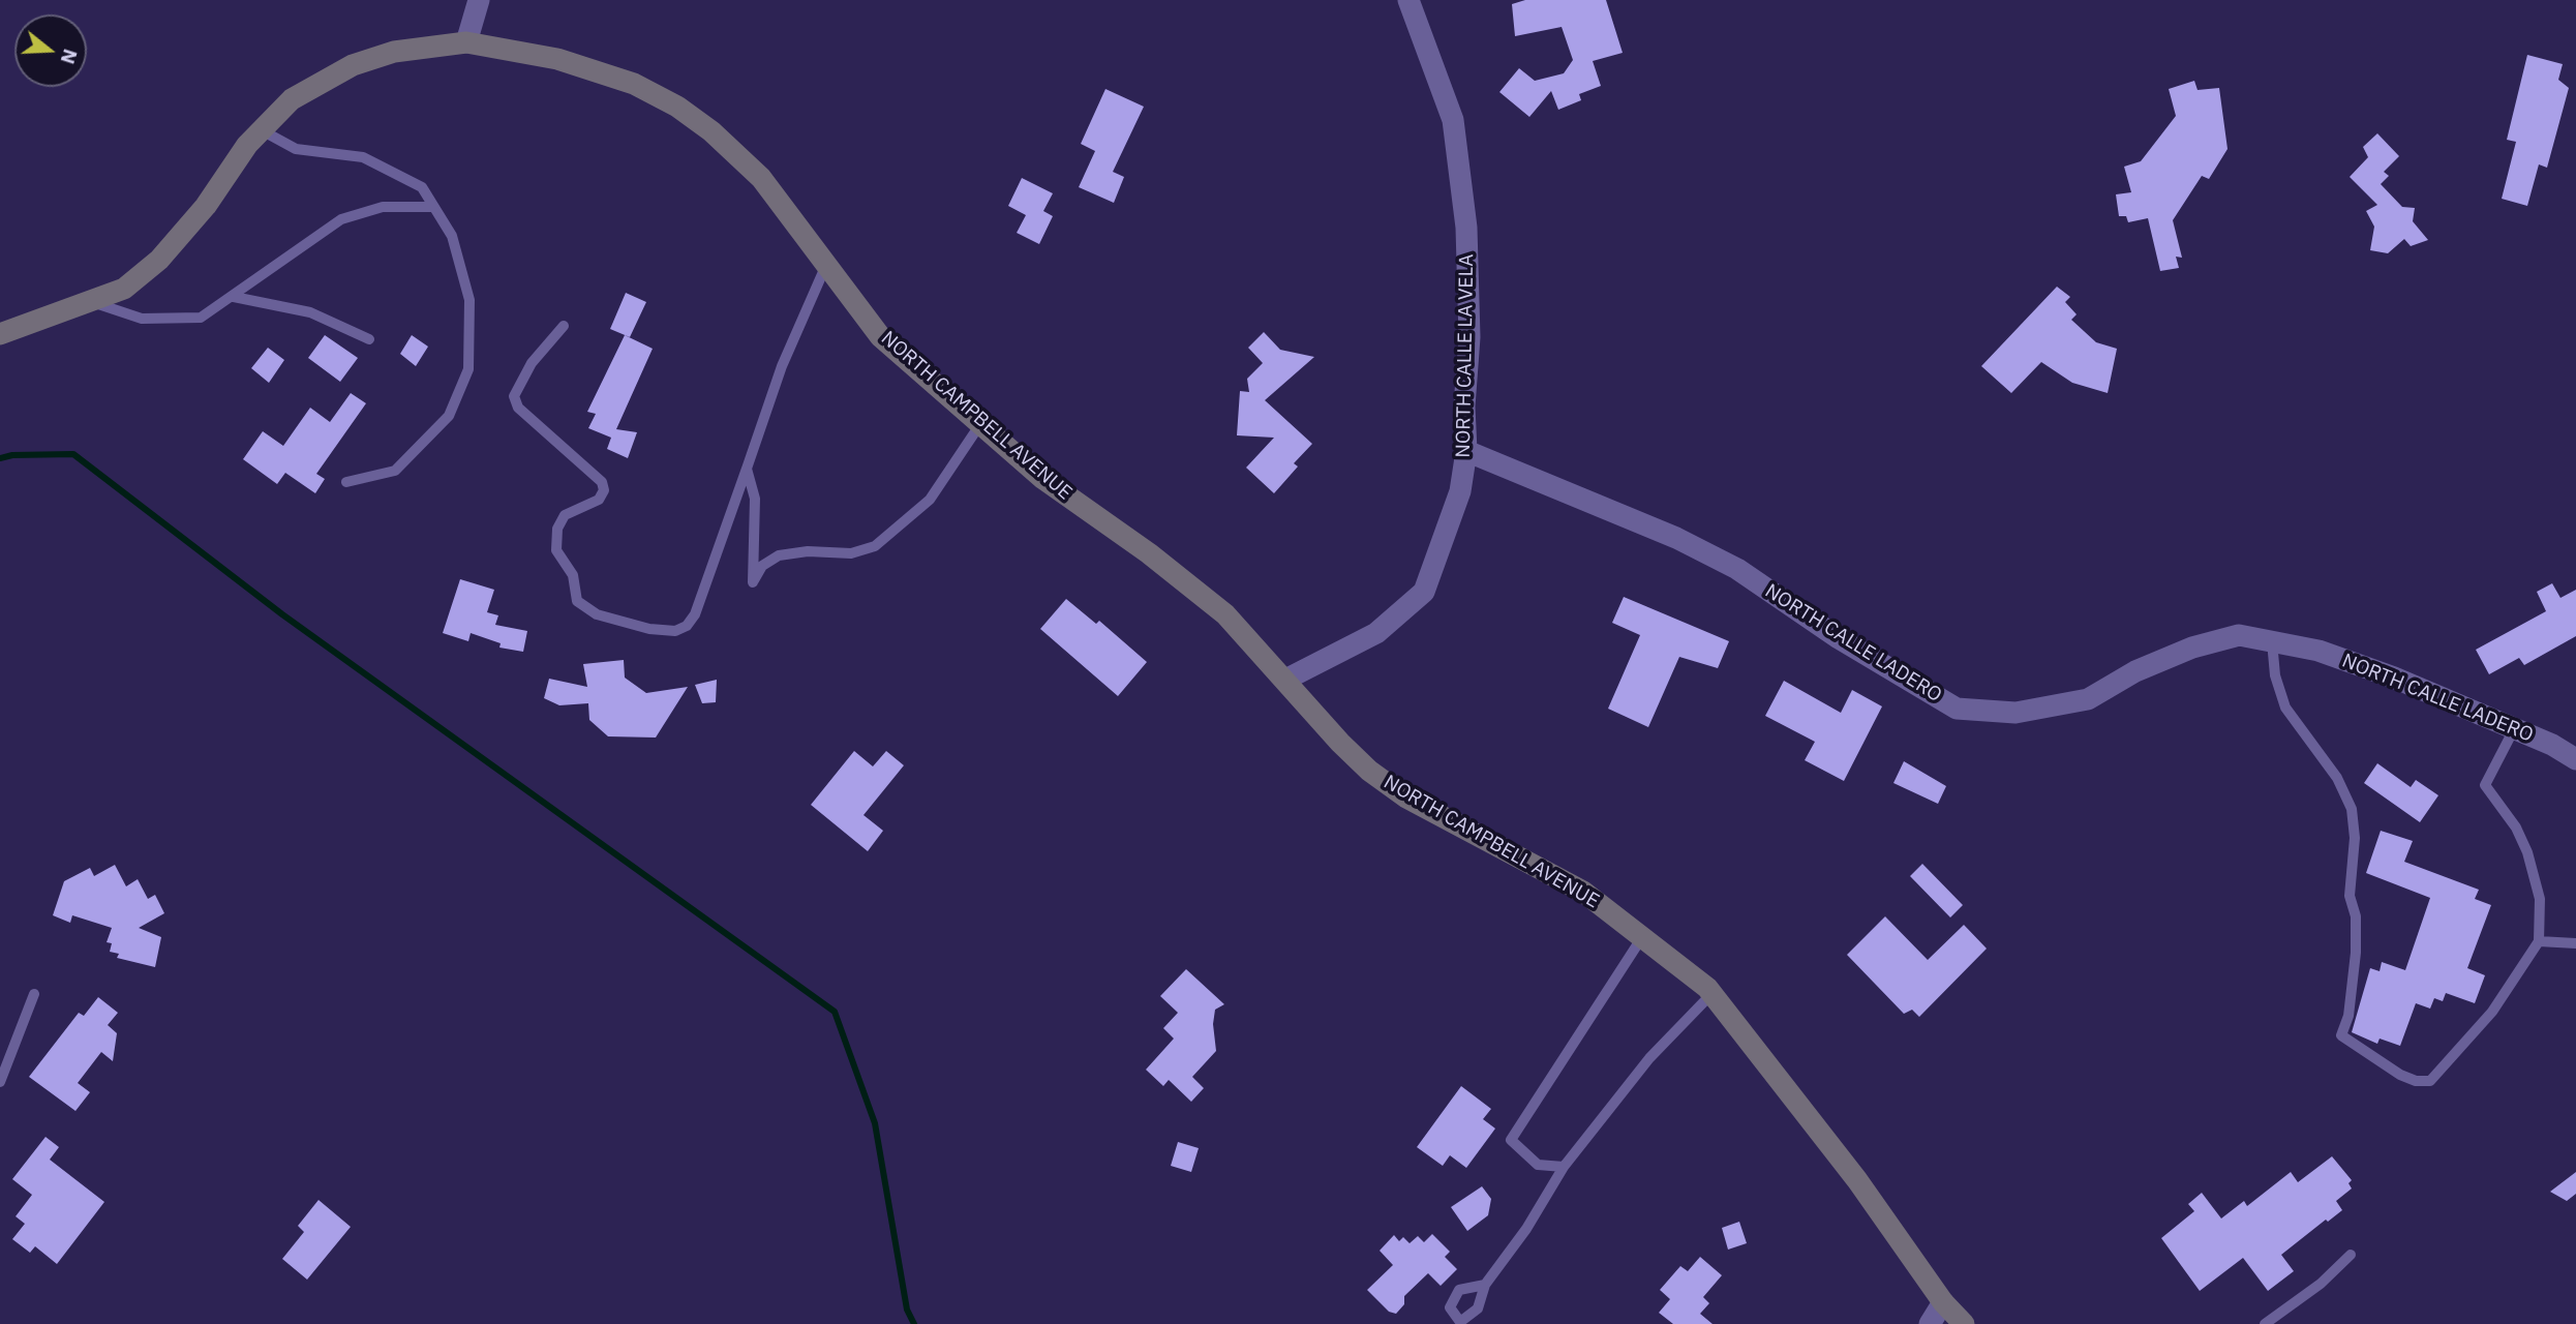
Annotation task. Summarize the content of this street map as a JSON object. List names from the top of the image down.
{
  "streets": {
    "main road": ["NORTH CAMPBELL AVENUE"],
    "street": ["NORTH CALLE LA VELA", "NORTH CALLE LADERO"]
  },
  "crossings": [
    ["NORTH CALLE LA VELA", "NORTH CAMPBELL AVENUE"],
    ["NORTH CALLE LA VELA", "NORTH CALLE LADERO"]
  ],
  "north": "right"
}
